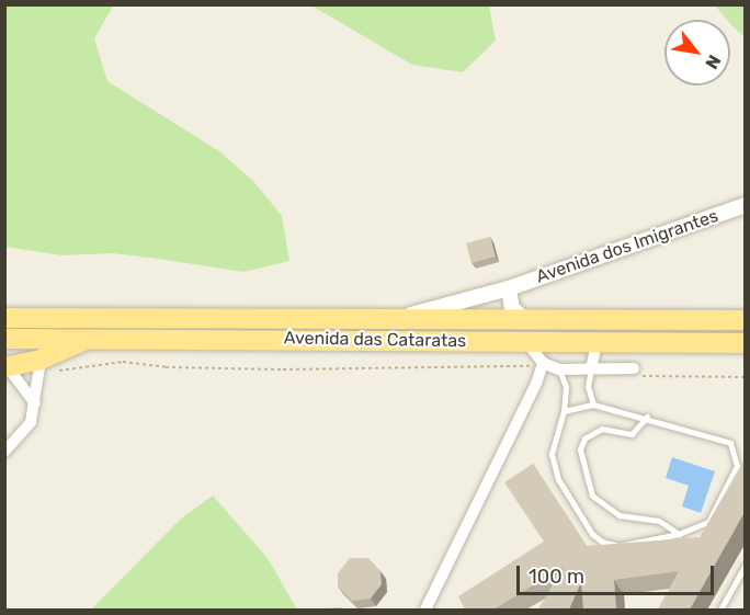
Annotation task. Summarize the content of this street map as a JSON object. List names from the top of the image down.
{
  "streets": {
    "main road": ["Avenida das Cataratas"],
    "street": ["Avenida dos Imigrantes"]
  },
  "crossings": [
    ["Avenida dos Imigrantes", "Avenida das Cataratas"]
  ],
  "scale_bar": "100 m",
  "north": "bottom right"
}
